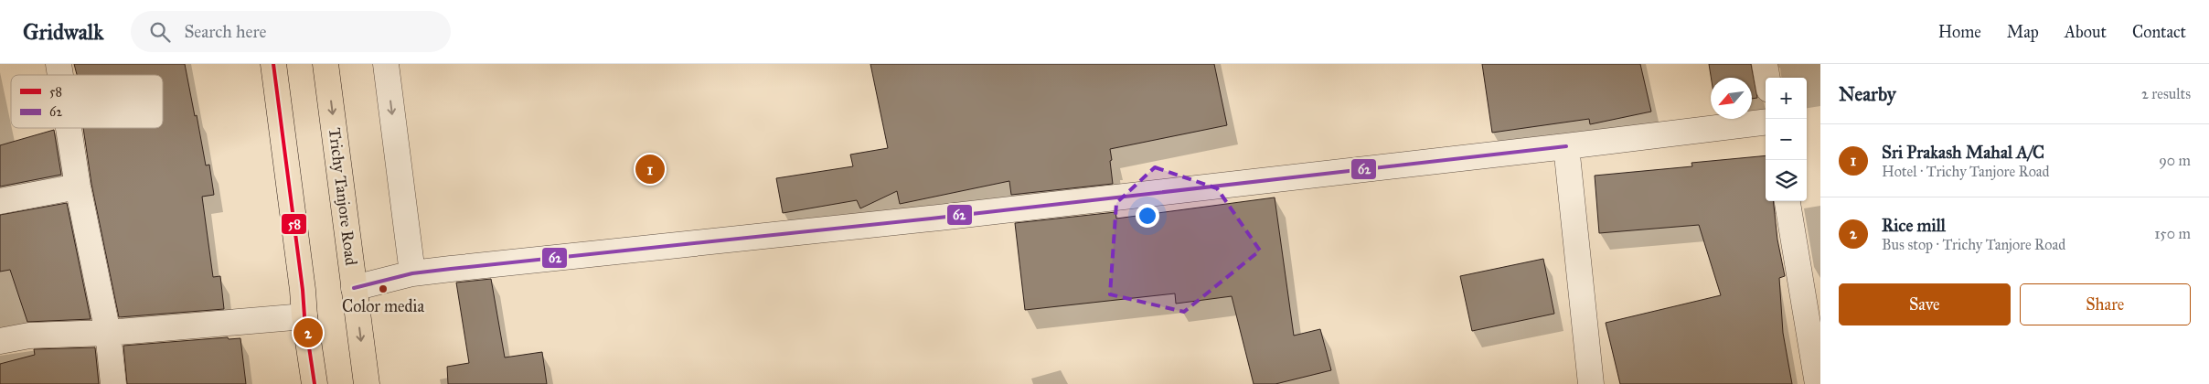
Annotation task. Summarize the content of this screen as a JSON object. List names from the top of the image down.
{
  "streets": {
    "highway": ["Trichy Tanjore Road"]
  },
  "places": ["Color media"],
  "lines": ["transit line 58", "transit line 62"],
  "legend": ["58", "62"],
  "north": "bottom left",
  "page": {
    "header": "Gridwalk",
    "search": "Search here",
    "nav": [
      "Home",
      "Map",
      "About",
      "Contact"
    ],
    "heading": ["Nearby", "2 results"],
    "map_buttons": ["+", "−"],
    "list": [
      {
        "mark": "1",
        "name": "Sri Prakash Mahal A/C",
        "note": "Hotel · Trichy Tanjore Road",
        "value": "90 m"
      },
      {
        "mark": "2",
        "name": "Rice mill",
        "note": "Bus stop · Trichy Tanjore Road",
        "value": "150 m"
      }
    ],
    "pins": ["1", "2"],
    "buttons": ["Save", "Share"]
  }
}
